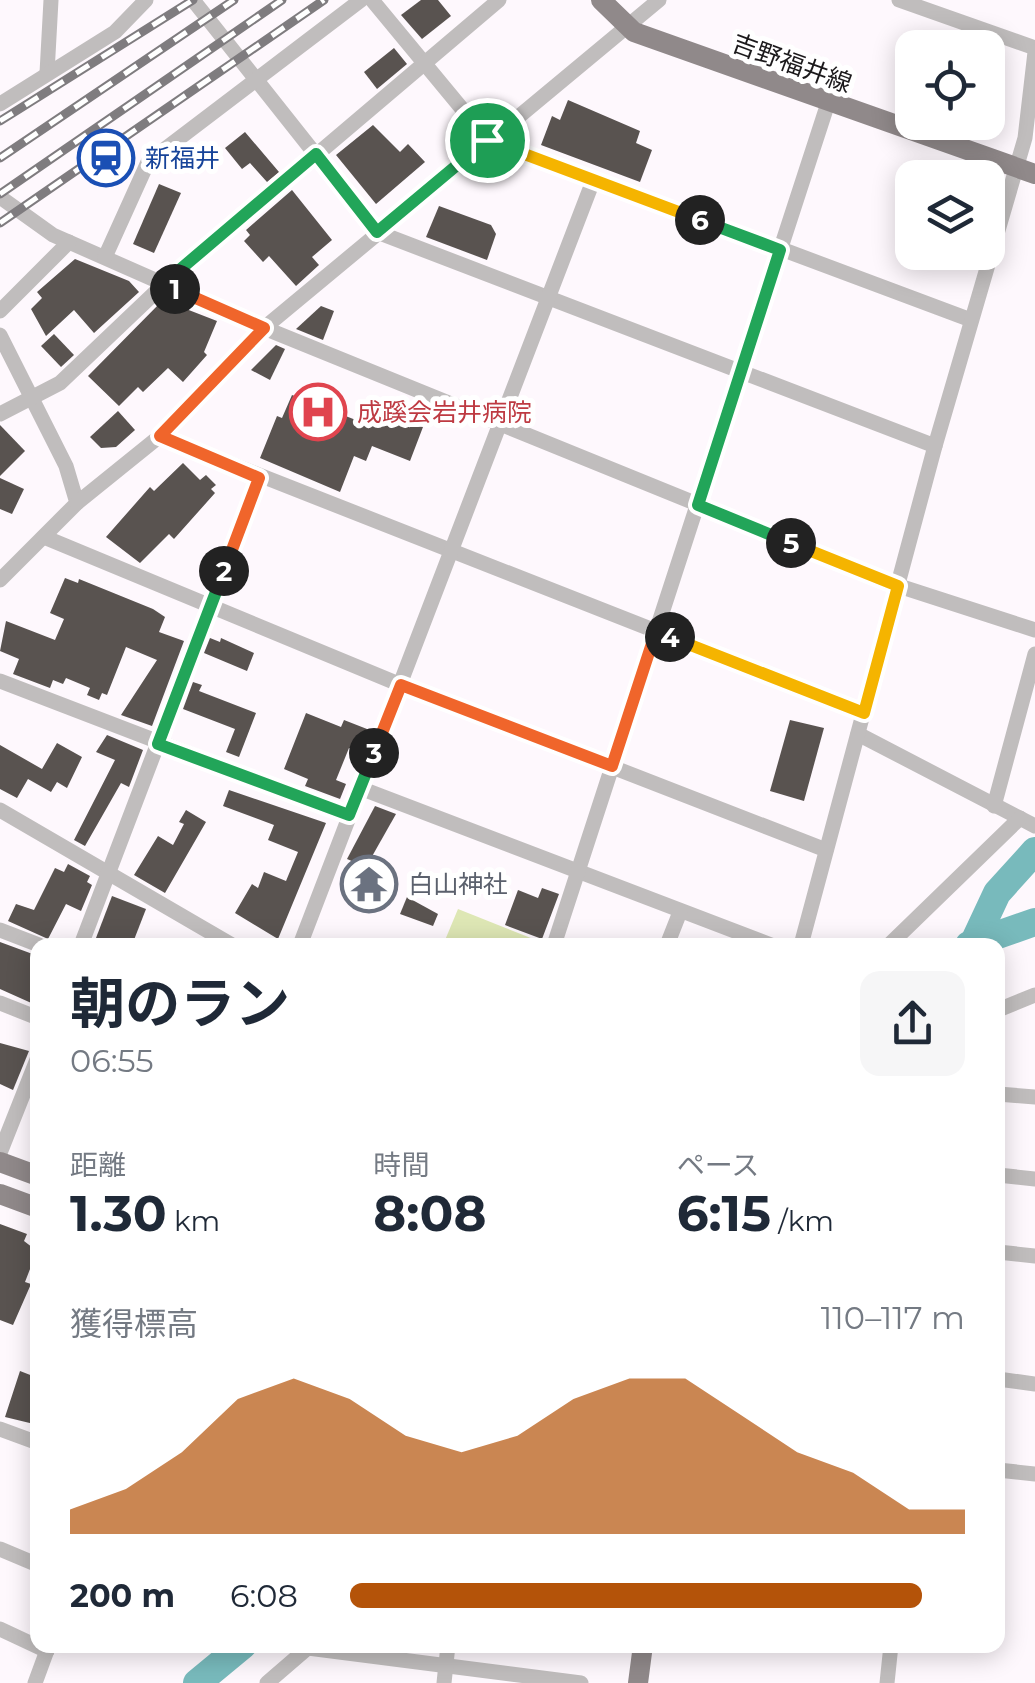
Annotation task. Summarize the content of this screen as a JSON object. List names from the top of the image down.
{
  "streets": {
    "main road": ["吉野福井線"]
  },
  "places": {
    "station": ["新福井"],
    "hospital": ["成蹊会岩井病院"],
    "temple": ["白山神社"]
  },
  "page": {
    "pins": [
      "6",
      "1",
      "5",
      "2",
      "4",
      "3"
    ],
    "heading": ["朝のラン", "06:55"],
    "stats": [
      ["距離", "1.30 km"],
      ["時間", "8:08"],
      ["ペース", "6:15 /km"]
    ],
    "chart": ["獲得標高", "110–117 m"],
    "list": [
      {
        "name": "200 m",
        "note": "6:08"
      }
    ]
  }
}
